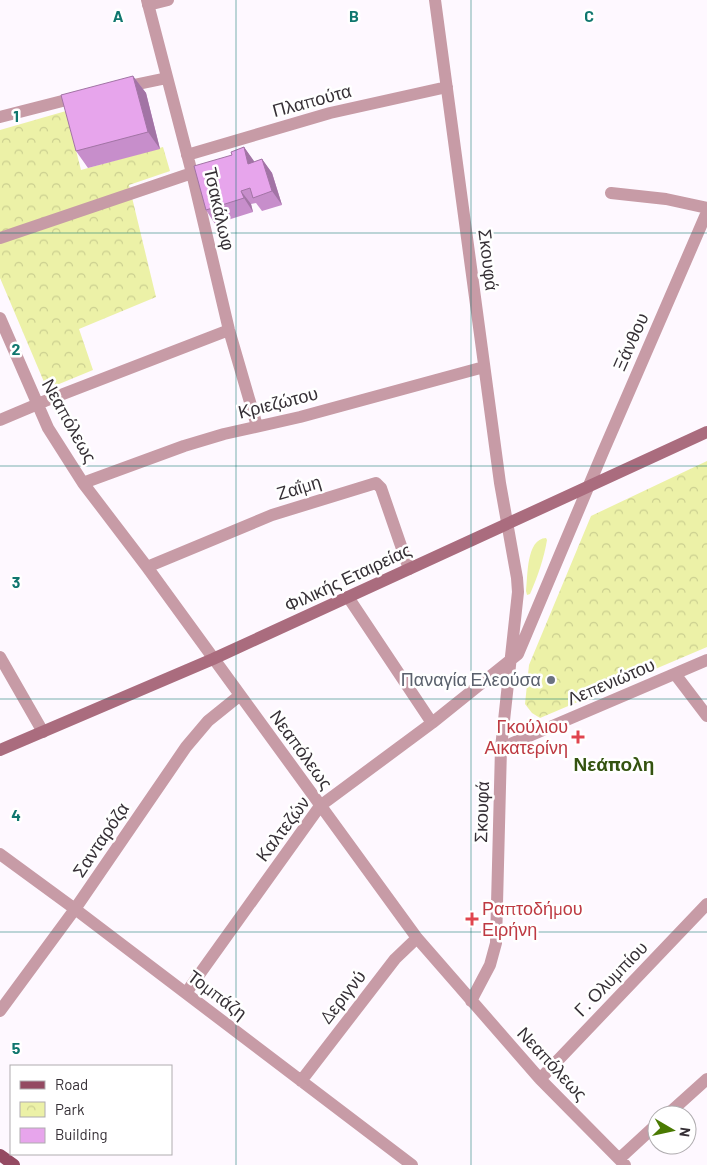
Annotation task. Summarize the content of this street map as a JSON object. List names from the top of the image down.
{
  "streets": {
    "street": [
      "Πλαπούτα",
      "Τσακάλωφ",
      "Σκουφά",
      "Ξάνθου",
      "Κριεζώτου",
      "Νεαπόλεως",
      "Ζαΐμη",
      "Φιλικής Εταιρείας",
      "Λεπενιώτου",
      "Καλτεζών",
      "Σανταρόζα",
      "Γ. Ολυμπίου",
      "Τομπάζη",
      "Δεριγνύ"
    ]
  },
  "crossings": [
    ["Πλαπούτα", "Τσακάλωφ"],
    ["Πλαπούτα", "Σκουφά"],
    ["Τσακάλωφ", "Κριεζώτου"],
    ["Σκουφά", "Κριεζώτου"],
    ["Σκουφά", "Νεαπόλεως"],
    ["Σκουφά", "Φιλικής Εταιρείας"],
    ["Σκουφά", "Λεπενιώτου"],
    ["Σκουφά", "Καλτεζών"],
    ["Ξάνθου", "Φιλικής Εταιρείας"],
    ["Κριεζώτου", "Νεαπόλεως"],
    ["Νεαπόλεως", "Ζαΐμη"],
    ["Νεαπόλεως", "Φιλικής Εταιρείας"],
    ["Νεαπόλεως", "Καλτεζών"],
    ["Νεαπόλεως", "Σανταρόζα"],
    ["Νεαπόλεως", "Γ. Ολυμπίου"],
    ["Νεαπόλεως", "Δεριγνύ"],
    ["Ζαΐμη", "Φιλικής Εταιρείας"],
    ["Καλτεζών", "Τομπάζη"],
    ["Σανταρόζα", "Τομπάζη"],
    ["Τομπάζη", "Δεριγνύ"]
  ],
  "districts": ["Νεάπολη"],
  "places": {
    "other": ["Παναγία Ελεούσα"],
    "health": ["Γκούλιου Αικατερίνη", "Ραπτοδήμου Ειρήνη"]
  },
  "legend": ["Road", "Park", "Building"],
  "north": "right",
  "grid": {
    "columns": ["A", "B", "C"],
    "rows": [
      "1",
      "2",
      "3",
      "4",
      "5"
    ]
  }
}
